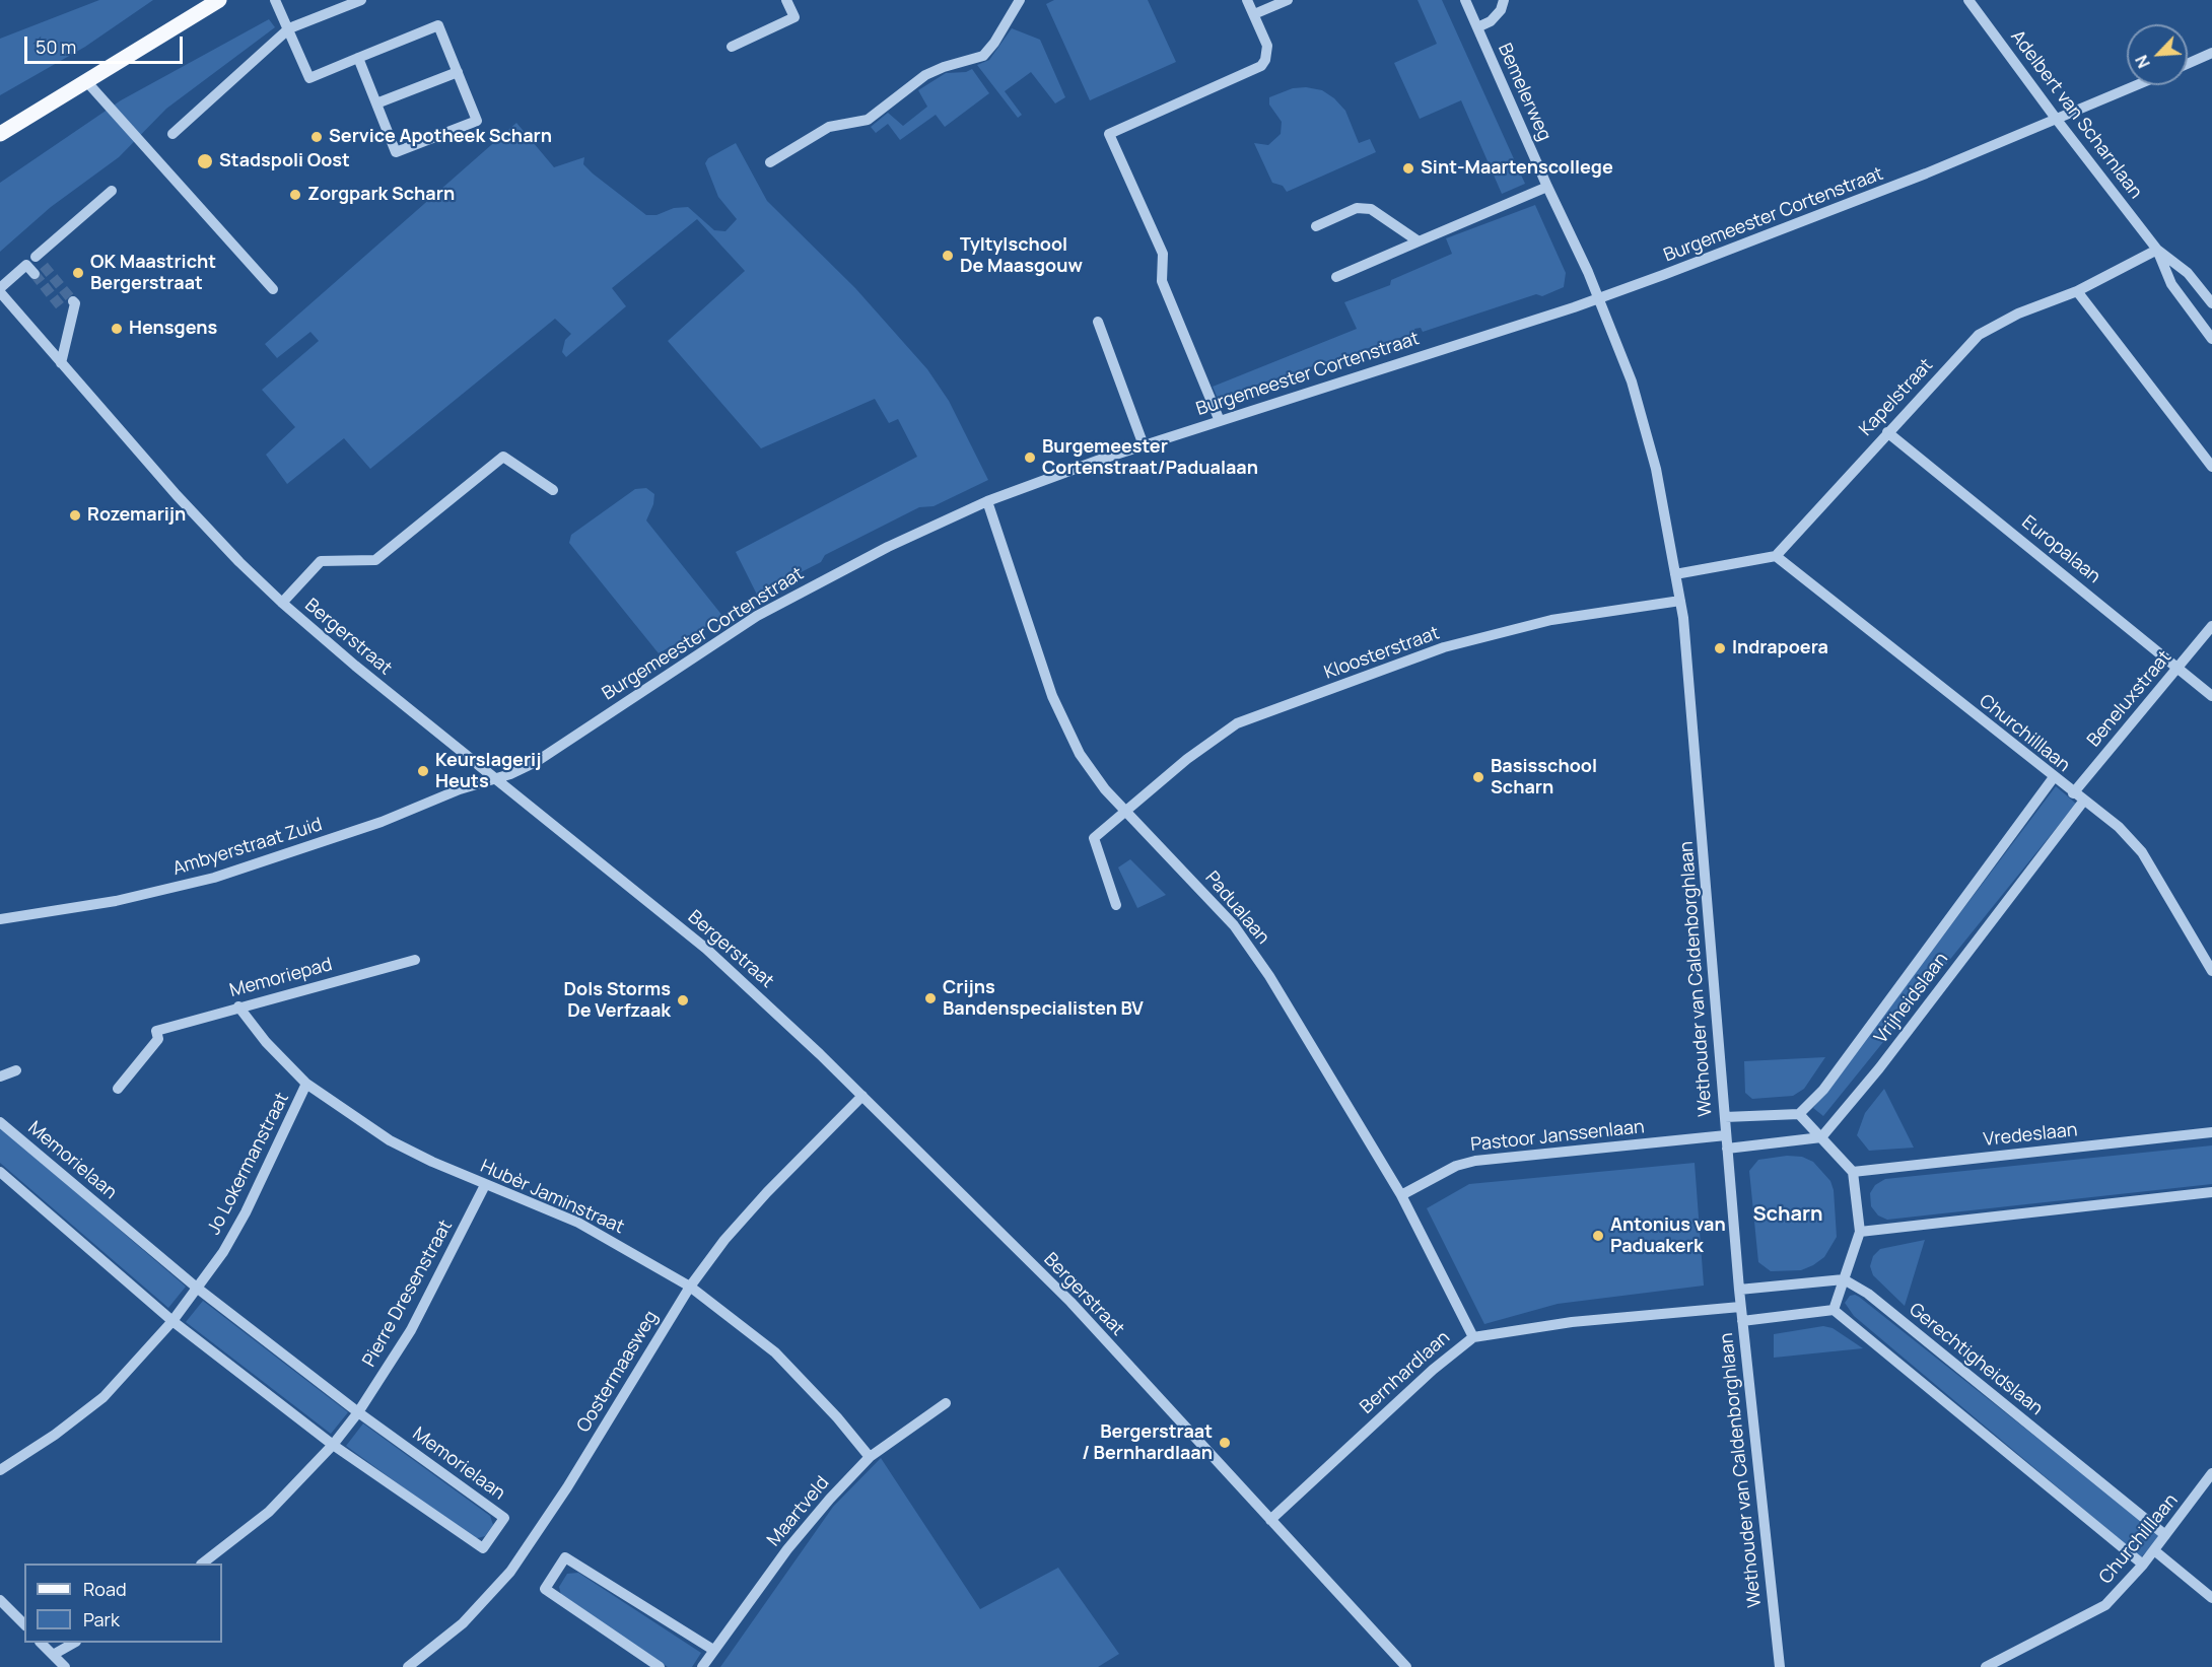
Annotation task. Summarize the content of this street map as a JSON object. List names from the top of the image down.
{
  "streets": {
    "street": [
      "Bemelerweg",
      "Adelbert van Scharnlaan",
      "Burgemeester Cortenstraat",
      "Kapelstraat",
      "Europalaan",
      "Bergerstraat",
      "Kloosterstraat",
      "Beneluxstraat",
      "Churchilllaan",
      "Ambyerstraat Zuid",
      "Padualaan",
      "Memoriepad",
      "Wethouder van Caldenborghlaan",
      "Vrijheidslaan",
      "Vredeslaan",
      "Pastoor Janssenlaan",
      "Memorielaan",
      "Jo Lokermanstraat",
      "Hubèr Jaminstraat",
      "Pierre Dresenstraat",
      "Gerechtigheidslaan",
      "Oostermaasweg",
      "Bernhardlaan",
      "Maartveld"
    ]
  },
  "crossings": [
    ["Bemelerweg", "Burgemeester Cortenstraat"],
    ["Bemelerweg", "Wethouder van Caldenborghlaan"],
    ["Adelbert van Scharnlaan", "Burgemeester Cortenstraat"],
    ["Adelbert van Scharnlaan", "Kapelstraat"],
    ["Burgemeester Cortenstraat", "Bergerstraat"],
    ["Burgemeester Cortenstraat", "Ambyerstraat Zuid"],
    ["Burgemeester Cortenstraat", "Padualaan"],
    ["Burgemeester Cortenstraat", "Wethouder van Caldenborghlaan"],
    ["Kapelstraat", "Europalaan"],
    ["Kapelstraat", "Churchilllaan"],
    ["Europalaan", "Beneluxstraat"],
    ["Bergerstraat", "Ambyerstraat Zuid"],
    ["Bergerstraat", "Oostermaasweg"],
    ["Bergerstraat", "Bernhardlaan"],
    ["Kloosterstraat", "Padualaan"],
    ["Kloosterstraat", "Wethouder van Caldenborghlaan"],
    ["Beneluxstraat", "Churchilllaan"],
    ["Churchilllaan", "Vrijheidslaan"],
    ["Churchilllaan", "Gerechtigheidslaan"],
    ["Padualaan", "Pastoor Janssenlaan"],
    ["Padualaan", "Bernhardlaan"],
    ["Memoriepad", "Hubèr Jaminstraat"],
    ["Wethouder van Caldenborghlaan", "Pastoor Janssenlaan"],
    ["Wethouder van Caldenborghlaan", "Bernhardlaan"],
    ["Memorielaan", "Jo Lokermanstraat"],
    ["Memorielaan", "Pierre Dresenstraat"],
    ["Jo Lokermanstraat", "Hubèr Jaminstraat"],
    ["Hubèr Jaminstraat", "Pierre Dresenstraat"],
    ["Hubèr Jaminstraat", "Oostermaasweg"],
    ["Hubèr Jaminstraat", "Maartveld"]
  ],
  "districts": ["Scharn"],
  "places": [
    "Service Apotheek Scharn",
    "Stadspoli Oost",
    "Sint-Maartenscollege",
    "Zorgpark Scharn",
    "Tyltylschool De Maasgouw",
    "OK Maastricht Bergerstraat",
    "Hensgens",
    "Burgemeester Cortenstraat/Padualaan",
    "Rozemarijn",
    "Indrapoera",
    "Keurslagerij Heuts",
    "Basisschool Scharn",
    "Crijns Bandenspecialisten BV",
    "Dols Storms De Verfzaak",
    "Antonius van Paduakerk",
    "Bergerstraat / Bernhardlaan"
  ],
  "legend": ["Road", "Park"],
  "scale_bar": "50 m",
  "north": "bottom left"
}
